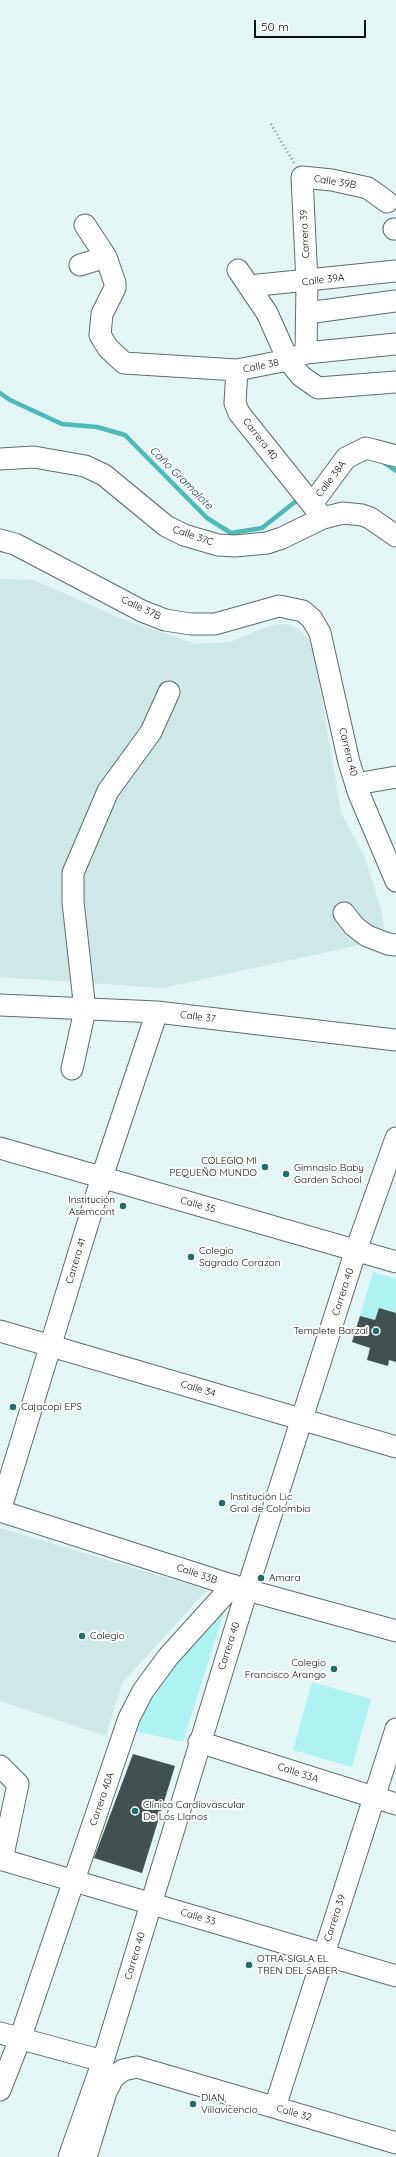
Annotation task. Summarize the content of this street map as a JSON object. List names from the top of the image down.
{
  "streets": {
    "street": [
      "Calle 39B",
      "Carrera 39",
      "Calle 39A",
      "Calle 38",
      "Carrera 40",
      "Calle 38A",
      "Calle 37C",
      "Calle 37B",
      "Calle 37",
      "Calle 35",
      "Carrera 41",
      "Calle 34",
      "Calle 33B",
      "Calle 33A",
      "Carrera 40A",
      "Calle 33",
      "Calle 32"
    ]
  },
  "crossings": [
    ["Calle 39B", "Carrera 39"],
    ["Carrera 39", "Calle 39A"],
    ["Carrera 39", "Calle 38"],
    ["Carrera 39", "Calle 33A"],
    ["Carrera 39", "Calle 33"],
    ["Carrera 39", "Calle 32"],
    ["Calle 39A", "Calle 38"],
    ["Calle 38", "Carrera 40"],
    ["Carrera 40", "Calle 38A"],
    ["Carrera 40", "Calle 37C"],
    ["Carrera 40", "Calle 37B"],
    ["Carrera 40", "Calle 35"],
    ["Carrera 40", "Calle 34"],
    ["Carrera 40", "Calle 33B"],
    ["Carrera 40", "Calle 33A"],
    ["Carrera 40", "Carrera 40A"],
    ["Carrera 40", "Calle 33"],
    ["Calle 38A", "Calle 37C"],
    ["Calle 37", "Carrera 41"],
    ["Calle 35", "Carrera 41"],
    ["Carrera 41", "Calle 34"],
    ["Carrera 41", "Calle 33B"],
    ["Calle 33B", "Carrera 40A"],
    ["Carrera 40A", "Calle 33"]
  ],
  "water": ["Caño Gramalote"],
  "places": [
    "COLEGIO MI PEQUEÑO MUNDO",
    "Gimnasio Baby Garden School",
    "Institución Asemcont",
    "Colegio Sagrado Corazon",
    "Templete Barzal",
    "Cajacopi EPS",
    "Institución Lic Gral de Colombia",
    "Amara",
    "Colegio",
    "Colegio Francisco Arango",
    "Clinica Cardiovascular De Los Llanos",
    "OTRA-SIGLA EL TREN DEL SABER",
    "DIAN, Villavicencio"
  ],
  "scale_bar": "50 m"
}
